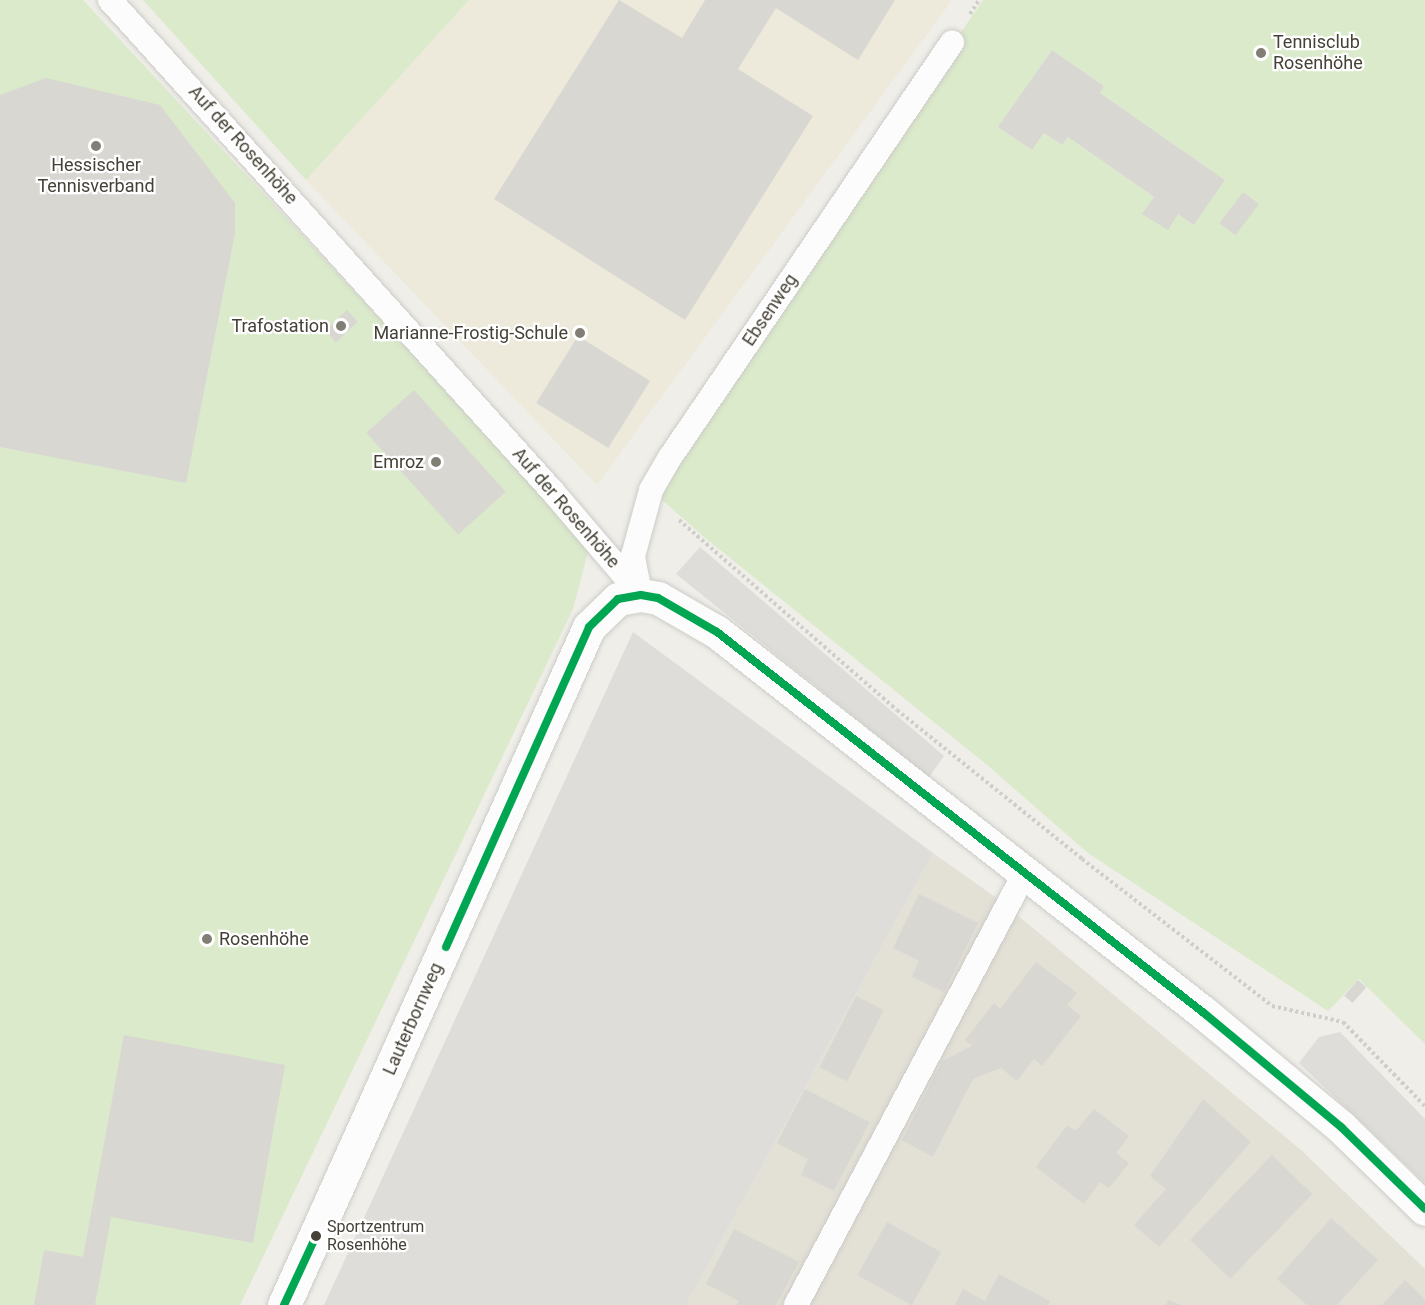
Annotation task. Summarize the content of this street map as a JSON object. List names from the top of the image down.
{
  "streets": {
    "street": ["Lauterbornweg"],
    "lane": ["Auf der Rosenhöhe", "Ebsenweg"]
  },
  "crossings": [
    ["Auf der Rosenhöhe", "Ebsenweg"],
    ["Auf der Rosenhöhe", "Lauterbornweg"],
    ["Ebsenweg", "Lauterbornweg"]
  ],
  "places": [
    "Tennisclub Rosenhöhe",
    "Hessischer Tennisverband",
    "Trafostation",
    "Marianne-Frostig-Schule",
    "Emroz",
    "Rosenhöhe",
    "Sportzentrum Rosenhöhe"
  ]
}
